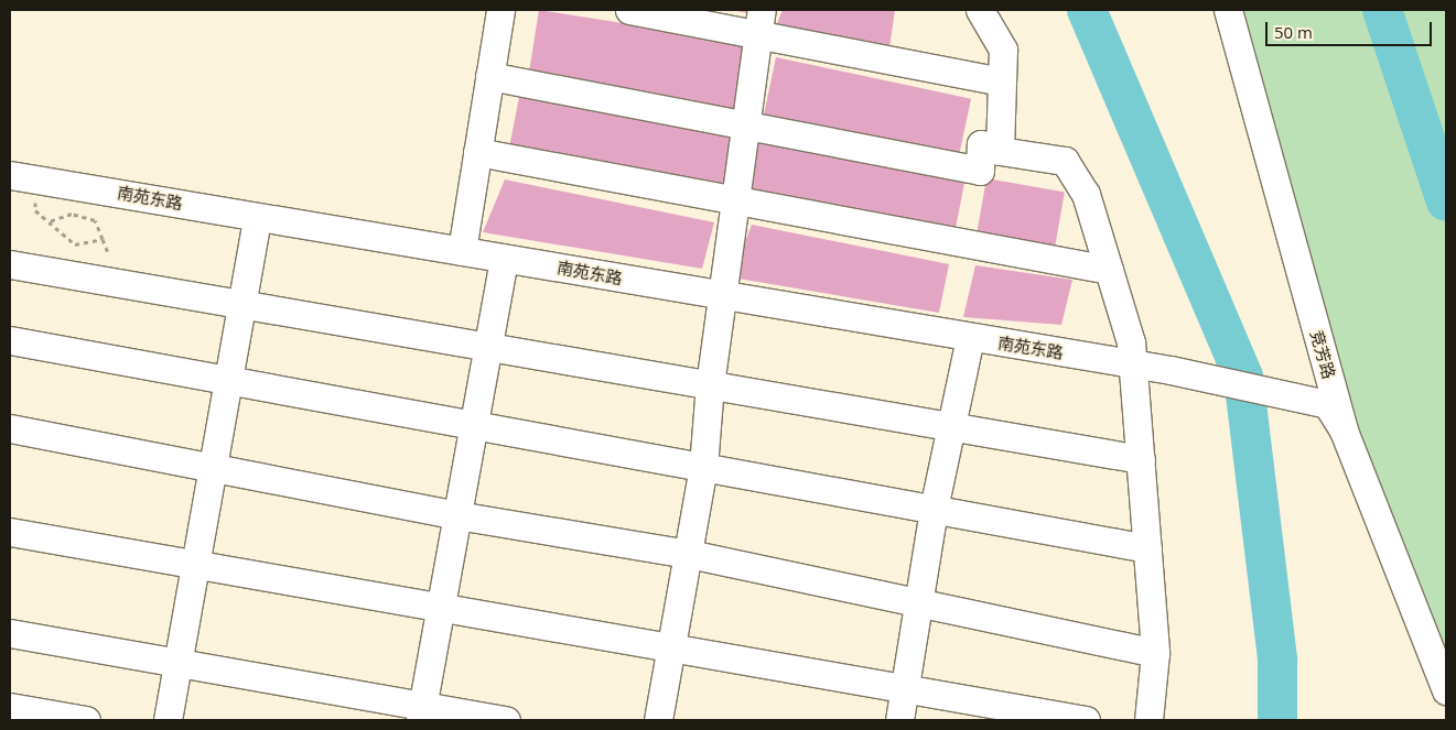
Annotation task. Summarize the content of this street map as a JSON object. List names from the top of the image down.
{
  "streets": {
    "street": ["南苑东路", "竞芳路"]
  },
  "crossings": [
    ["南苑东路", "竞芳路"]
  ],
  "scale_bar": "50 m"
}
